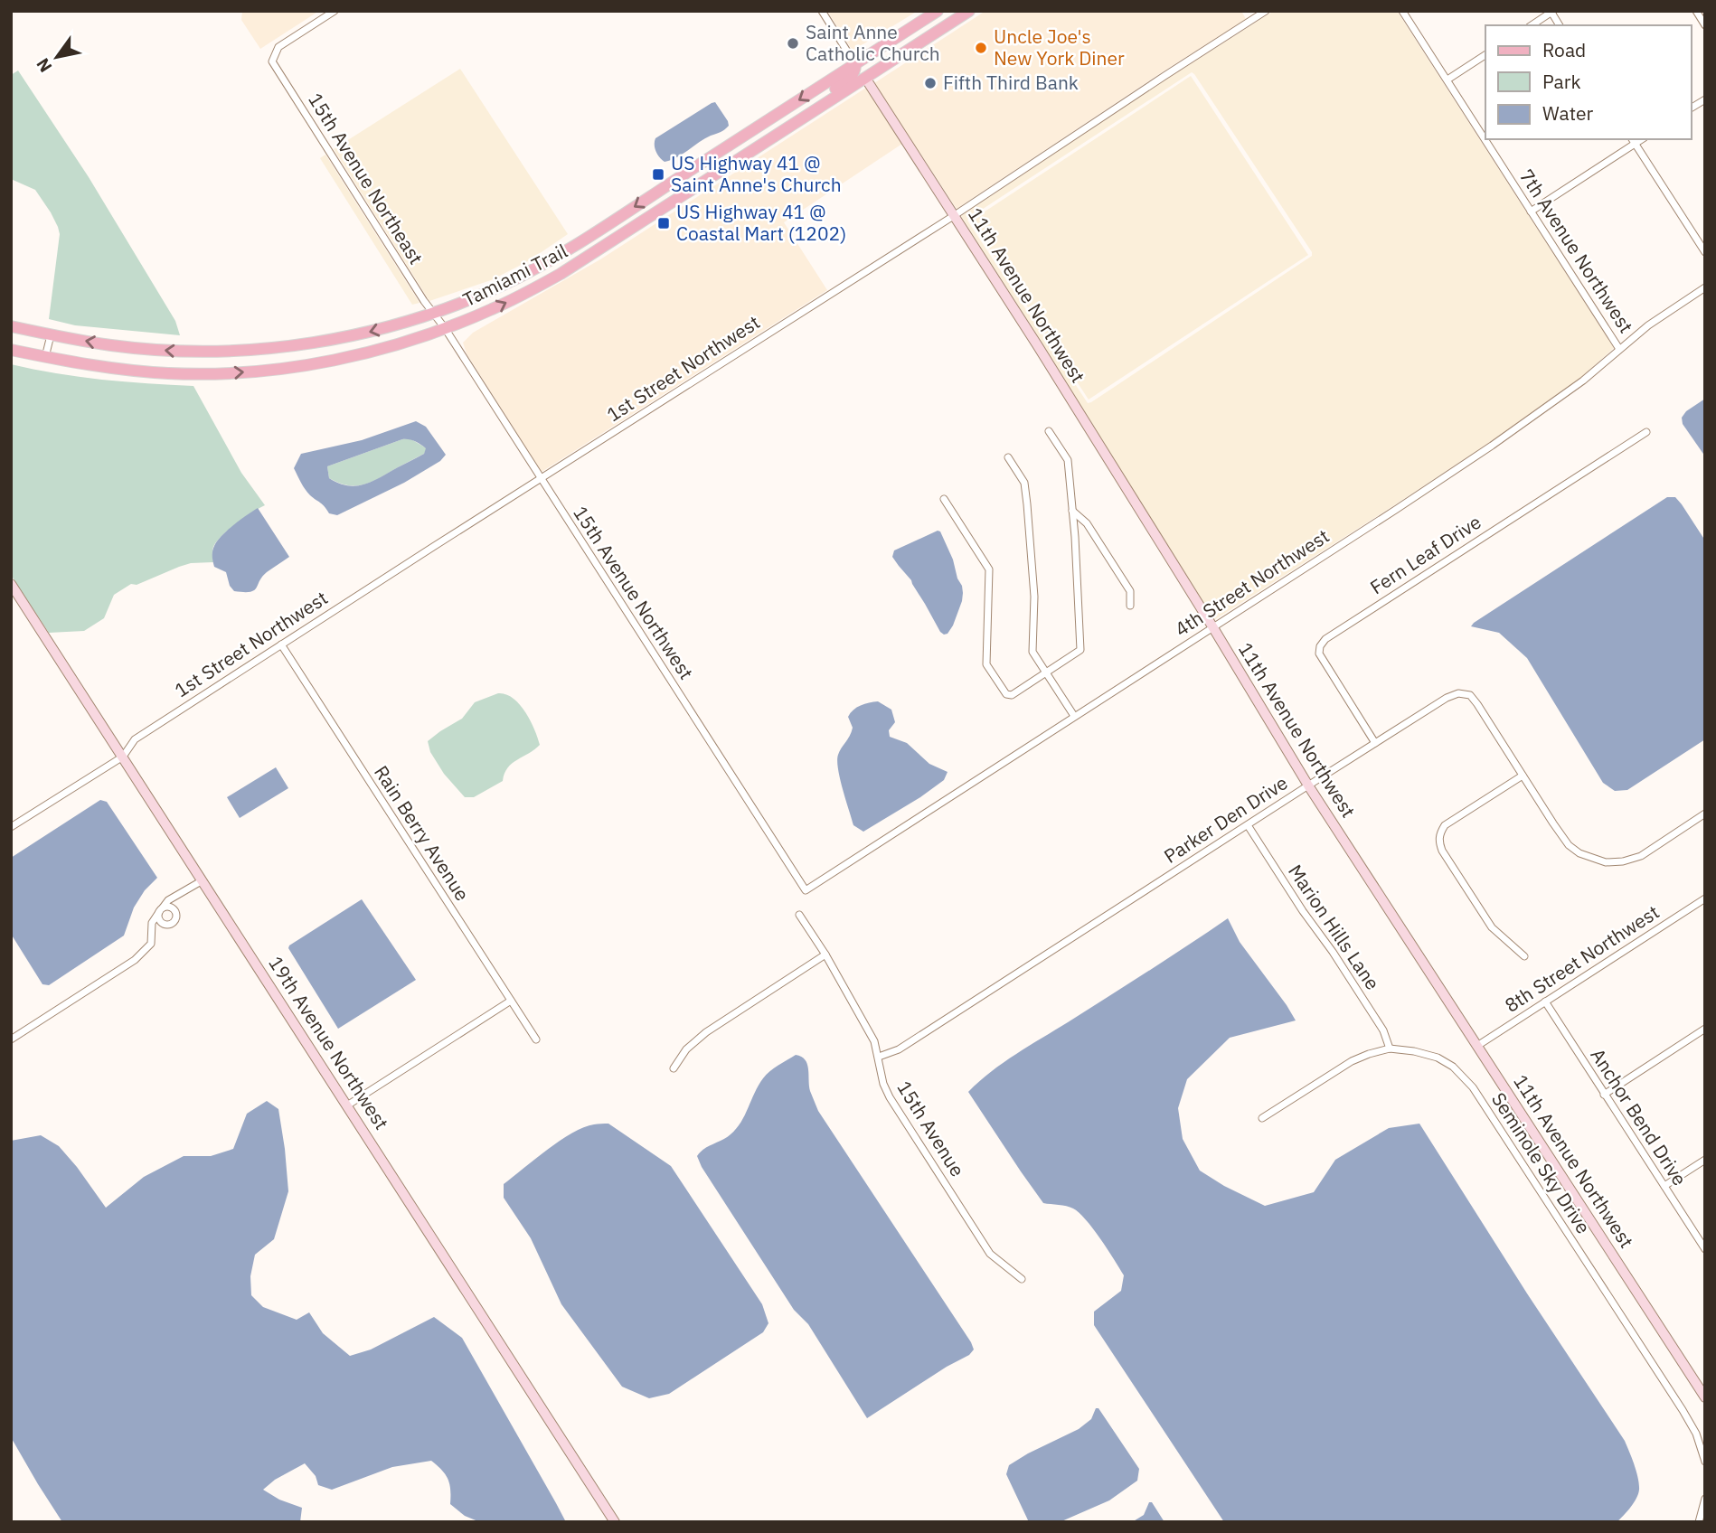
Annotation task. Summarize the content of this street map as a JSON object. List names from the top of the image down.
{
  "streets": {
    "main road": ["Tamiami Trail"],
    "street": [
      "15th Avenue Northeast",
      "7th Avenue Northwest",
      "11th Avenue Northwest",
      "1st Street Northwest",
      "Fern Leaf Drive",
      "4th Street Northwest",
      "15th Avenue Northwest",
      "Parker Den Drive",
      "Rain Berry Avenue",
      "Marion Hills Lane",
      "8th Street Northwest",
      "19th Avenue Northwest",
      "Anchor Bend Drive",
      "15th Avenue",
      "Seminole Sky Drive"
    ]
  },
  "crossings": [
    ["15th Avenue Northeast", "Tamiami Trail"],
    ["15th Avenue Northeast", "15th Avenue Northwest"],
    ["7th Avenue Northwest", "4th Street Northwest"],
    ["Tamiami Trail", "11th Avenue Northwest"],
    ["Tamiami Trail", "15th Avenue Northwest"],
    ["11th Avenue Northwest", "1st Street Northwest"],
    ["11th Avenue Northwest", "4th Street Northwest"],
    ["11th Avenue Northwest", "Parker Den Drive"],
    ["11th Avenue Northwest", "8th Street Northwest"],
    ["1st Street Northwest", "15th Avenue Northwest"],
    ["1st Street Northwest", "Rain Berry Avenue"],
    ["1st Street Northwest", "19th Avenue Northwest"],
    ["Fern Leaf Drive", "Parker Den Drive"],
    ["4th Street Northwest", "15th Avenue Northwest"],
    ["Parker Den Drive", "Marion Hills Lane"],
    ["Parker Den Drive", "15th Avenue"],
    ["Marion Hills Lane", "Seminole Sky Drive"],
    ["8th Street Northwest", "Anchor Bend Drive"]
  ],
  "places": {
    "other": ["Saint Anne Catholic Church", "Uncle Joe's New York Diner", "Fifth Third Bank"],
    "transit": ["US Highway 41 @ Saint Anne's Church", "US Highway 41 @ Coastal Mart (1202)"]
  },
  "legend": ["Road", "Park", "Water"],
  "north": "bottom left"
}
